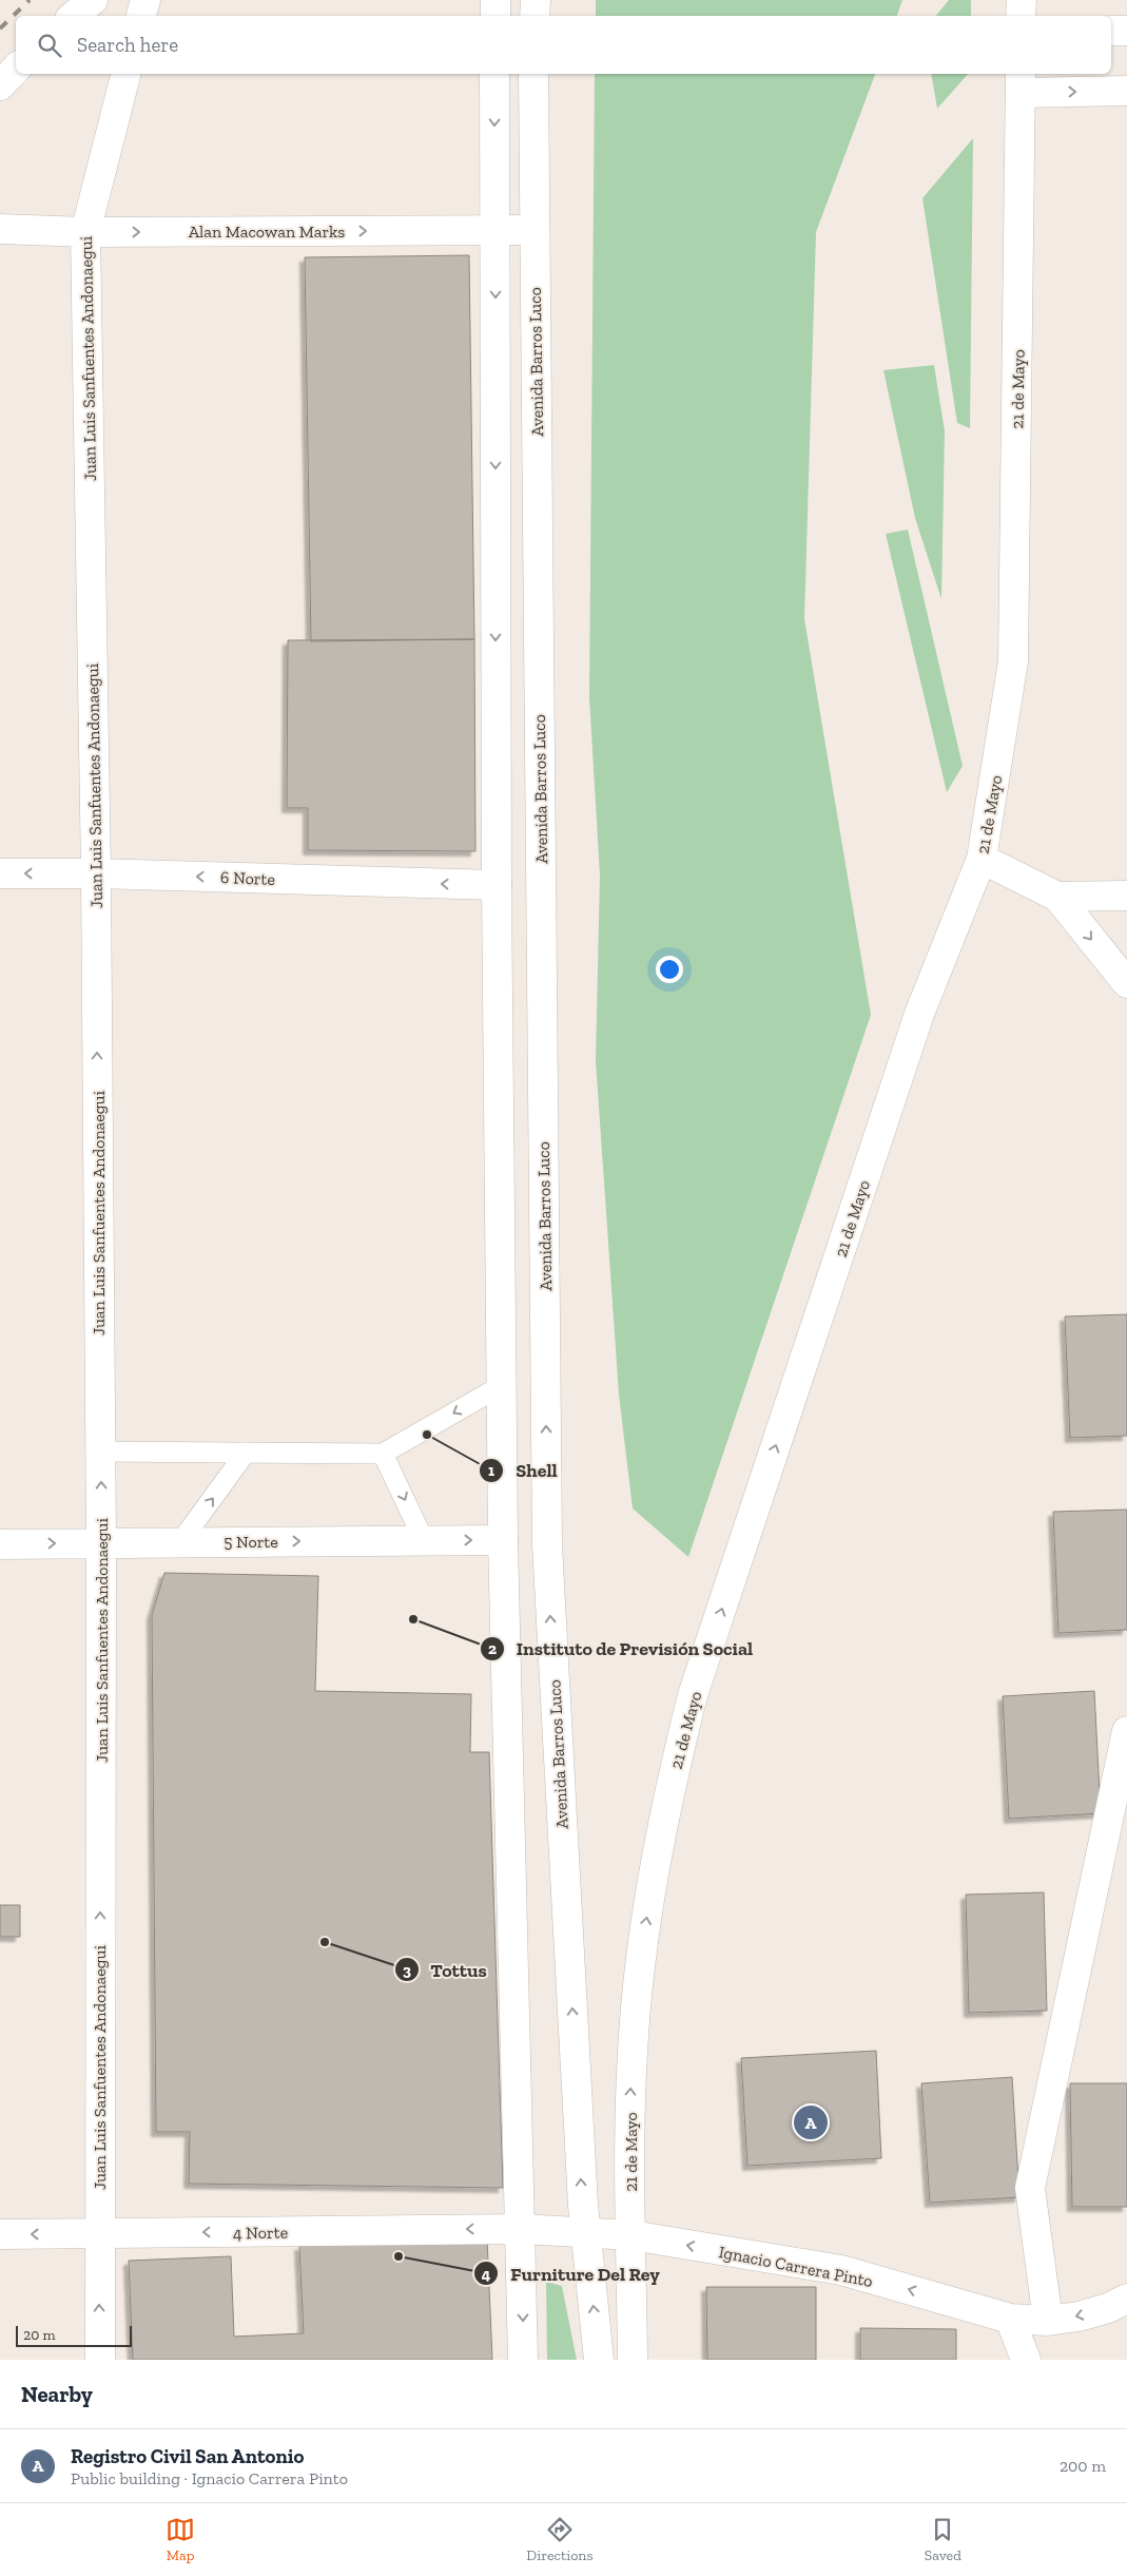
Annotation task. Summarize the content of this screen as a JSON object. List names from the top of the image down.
{
  "streets": {
    "street": [
      "Alan Macowan Marks",
      "Juan Luis Sanfuentes Andonaegui",
      "Avenida Barros Luco",
      "21 de Mayo",
      "6 Norte",
      "5 Norte",
      "4 Norte",
      "Ignacio Carrera Pinto"
    ]
  },
  "crossings": [
    ["Alan Macowan Marks", "Juan Luis Sanfuentes Andonaegui"],
    ["Alan Macowan Marks", "Avenida Barros Luco"],
    ["Juan Luis Sanfuentes Andonaegui", "6 Norte"],
    ["Juan Luis Sanfuentes Andonaegui", "5 Norte"],
    ["Juan Luis Sanfuentes Andonaegui", "4 Norte"],
    ["Avenida Barros Luco", "Ignacio Carrera Pinto"],
    ["21 de Mayo", "Ignacio Carrera Pinto"],
    ["4 Norte", "Ignacio Carrera Pinto"]
  ],
  "one_way": [
    "Alan Macowan Marks",
    "Juan Luis Sanfuentes Andonaegui",
    "6 Norte",
    "5 Norte",
    "4 Norte",
    "Ignacio Carrera Pinto"
  ],
  "places": [
    "Shell",
    "Instituto de Previsión Social",
    "Tottus",
    "Furniture Del Rey"
  ],
  "scale_bar": "20 m",
  "page": {
    "search": "Search here",
    "pins": "A",
    "scale": "20 m",
    "heading": "Nearby",
    "list": [
      {
        "mark": "A",
        "name": "Registro Civil San Antonio",
        "note": "Public building · Ignacio Carrera Pinto",
        "value": "200 m"
      }
    ],
    "nav": ["Map", "Directions", "Saved"]
  }
}
